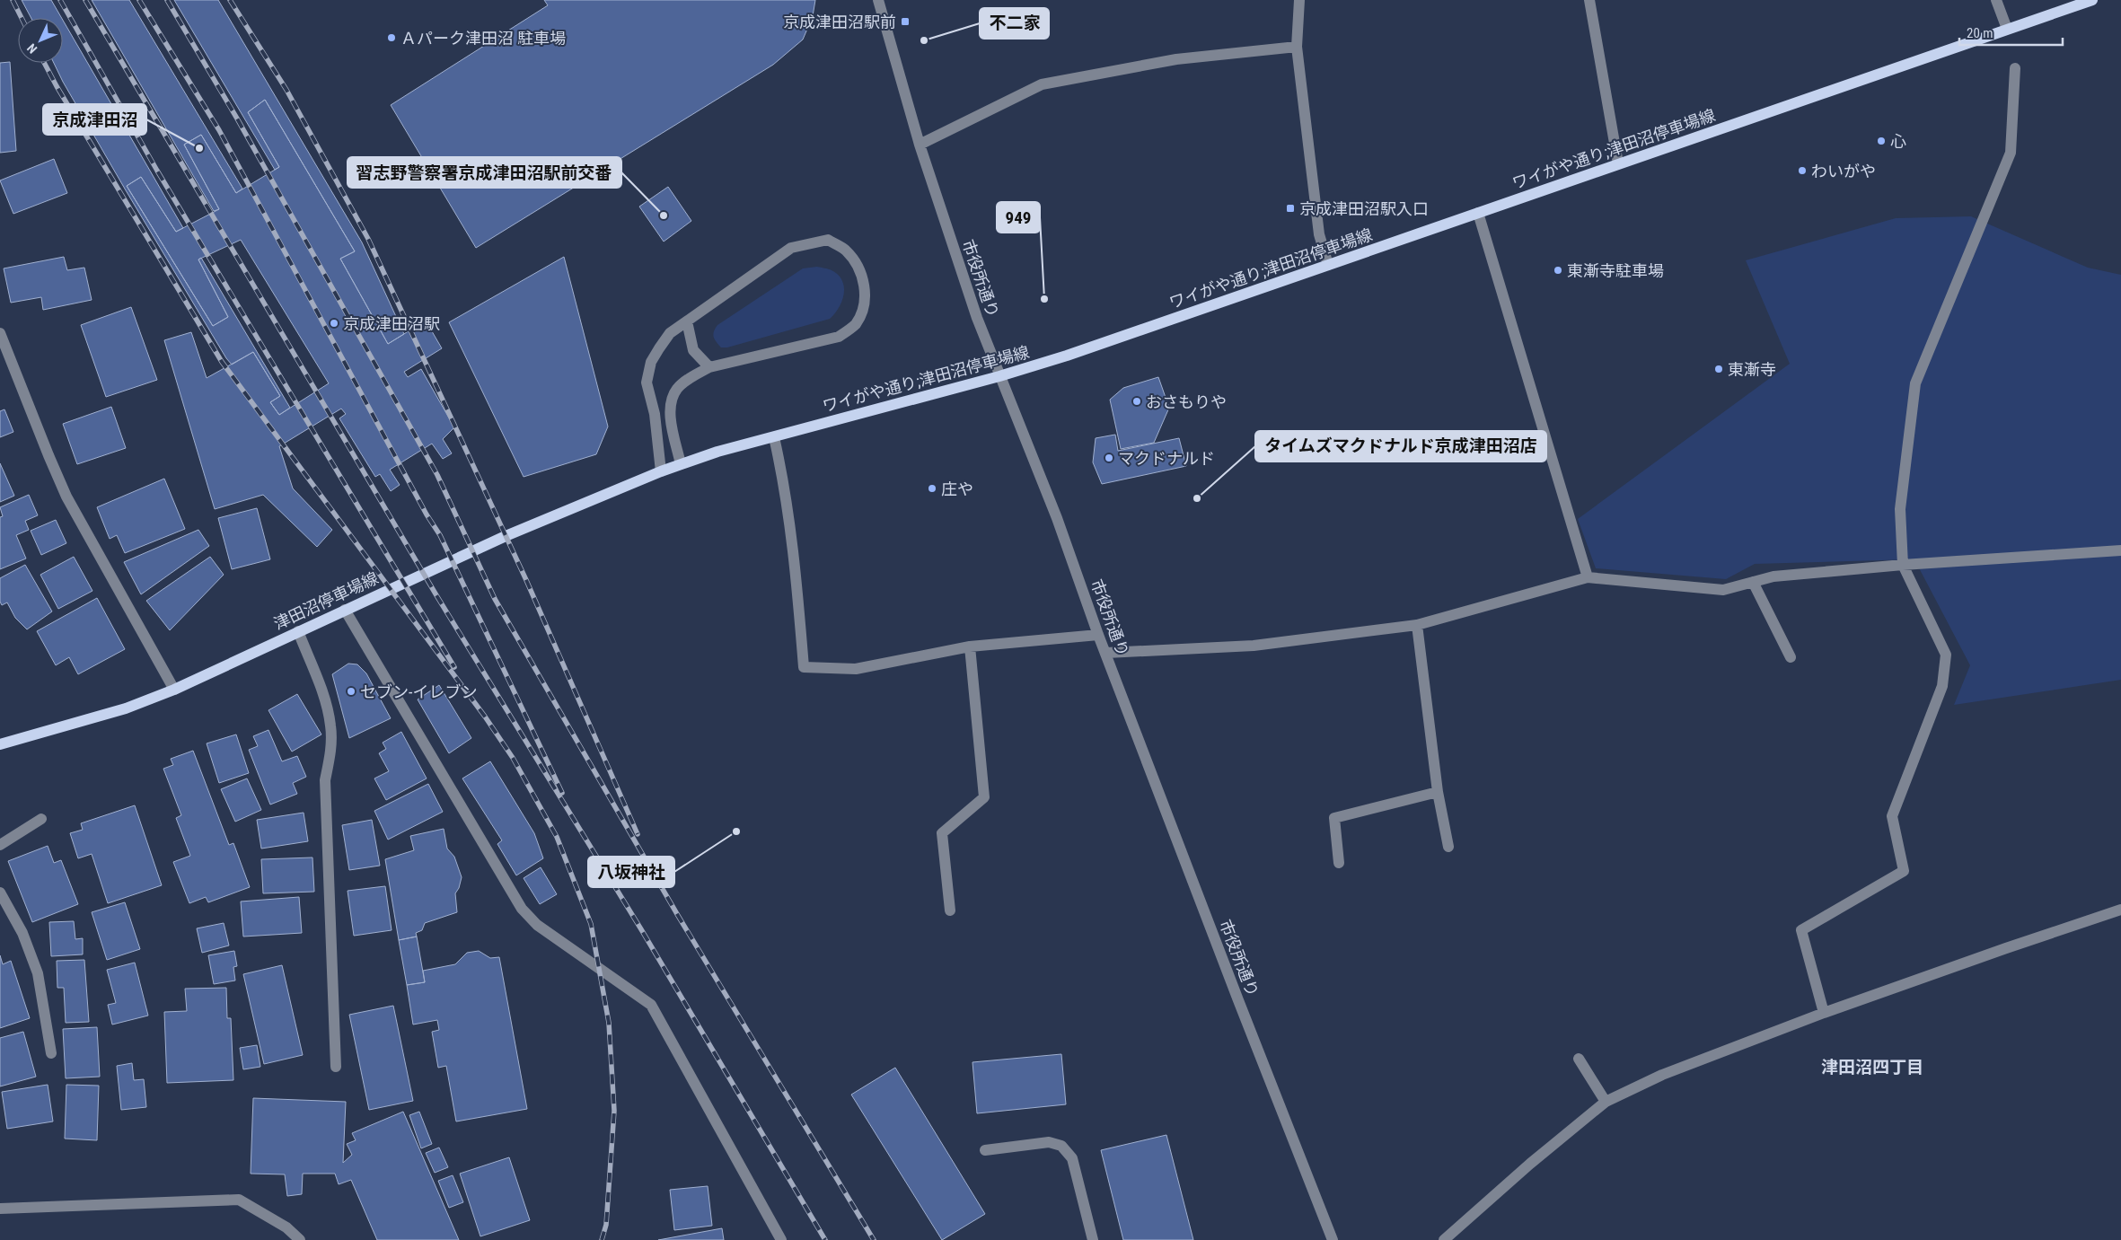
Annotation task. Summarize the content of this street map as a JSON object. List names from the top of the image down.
{
  "streets": {
    "main road": ["ワイがや通り;津田沼停車場線", "津田沼停車場線"],
    "street": ["市役所通り"]
  },
  "crossings": [
    ["ワイがや通り;津田沼停車場線", "市役所通り"],
    ["ワイがや通り;津田沼停車場線", "津田沼停車場線"]
  ],
  "districts": ["津田沼四丁目"],
  "places": {
    "transit": ["京成津田沼駅前", "京成津田沼駅入口"],
    "other": [
      "Ａパーク津田沼 駐車場",
      "不二家",
      "心",
      "京成津田沼",
      "わいがや",
      "習志野警察署京成津田沼駅前交番",
      "東漸寺駐車場",
      "949",
      "京成津田沼駅",
      "東漸寺",
      "おさもりや",
      "マクドナルド",
      "庄や",
      "タイムズマクドナルド京成津田沼店",
      "セブン-イレブン",
      "八坂神社"
    ]
  },
  "scale_bar": "20 m",
  "north": "bottom left"
}
